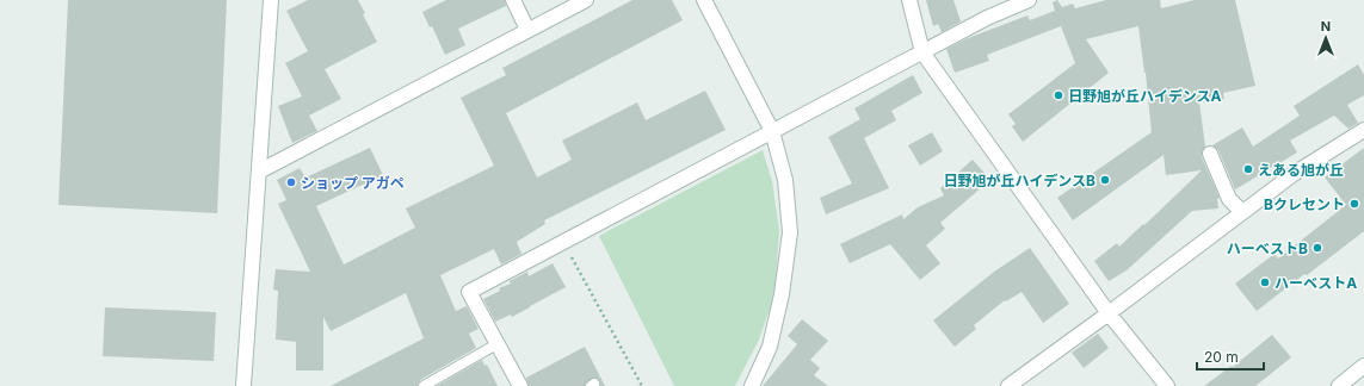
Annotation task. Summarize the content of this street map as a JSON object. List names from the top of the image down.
{
  "places": [
    "日野旭が丘ハイデンスA",
    "えある旭が丘",
    "日野旭が丘ハイデンスB",
    "ショップ アガペ",
    "Bクレセント",
    "ハーベストB",
    "ハーベストA"
  ],
  "scale_bar": "20 m",
  "north": "top"
}
